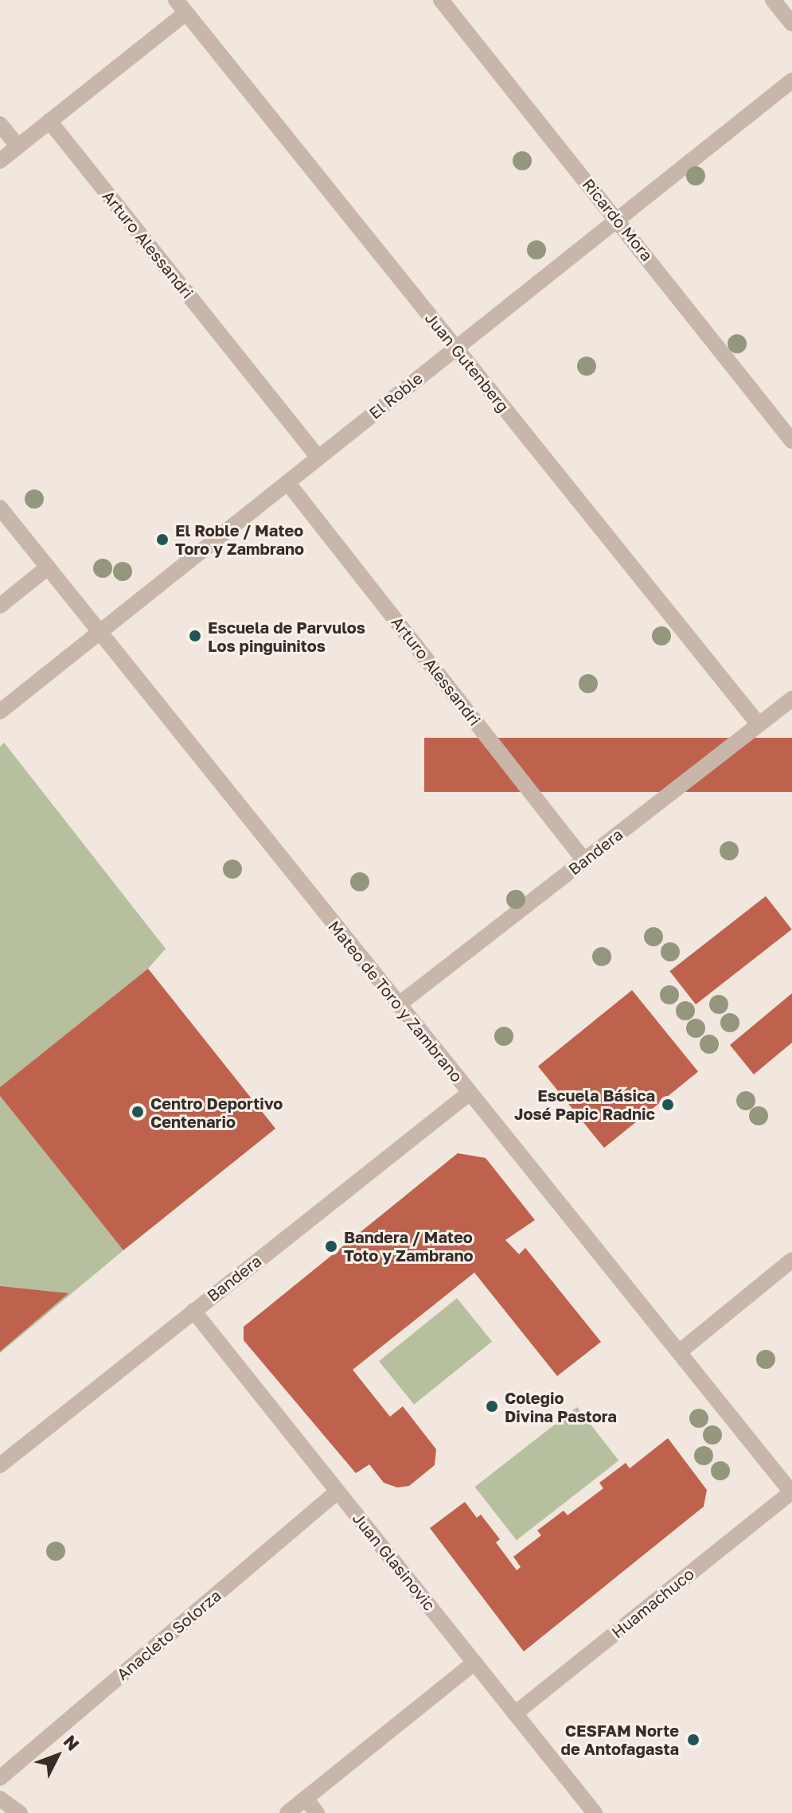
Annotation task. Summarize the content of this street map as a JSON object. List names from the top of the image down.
{
  "streets": {
    "street": [
      "Ricardo Mora",
      "Arturo Alessandri",
      "Juan Gutenberg",
      "El Roble",
      "Bandera",
      "Mateo de Toro y Zambrano",
      "Juan Glasinovic",
      "Huamachuco",
      "Anacleto Solorza"
    ]
  },
  "crossings": [
    ["Ricardo Mora", "El Roble"],
    ["Arturo Alessandri", "El Roble"],
    ["Arturo Alessandri", "Bandera"],
    ["Juan Gutenberg", "El Roble"],
    ["Juan Gutenberg", "Bandera"],
    ["El Roble", "Mateo de Toro y Zambrano"],
    ["Bandera", "Mateo de Toro y Zambrano"],
    ["Bandera", "Juan Glasinovic"],
    ["Mateo de Toro y Zambrano", "Huamachuco"],
    ["Juan Glasinovic", "Huamachuco"],
    ["Juan Glasinovic", "Anacleto Solorza"]
  ],
  "places": [
    "El Roble / Mateo Toro y Zambrano",
    "Escuela de Parvulos Los pinguinitos",
    "Escuela Básica José Papic Radnic",
    "Centro Deportivo Centenario",
    "Bandera / Mateo Toto y Zambrano",
    "Colegio Divina Pastora",
    "CESFAM Norte de Antofagasta"
  ],
  "north": "top right"
}
